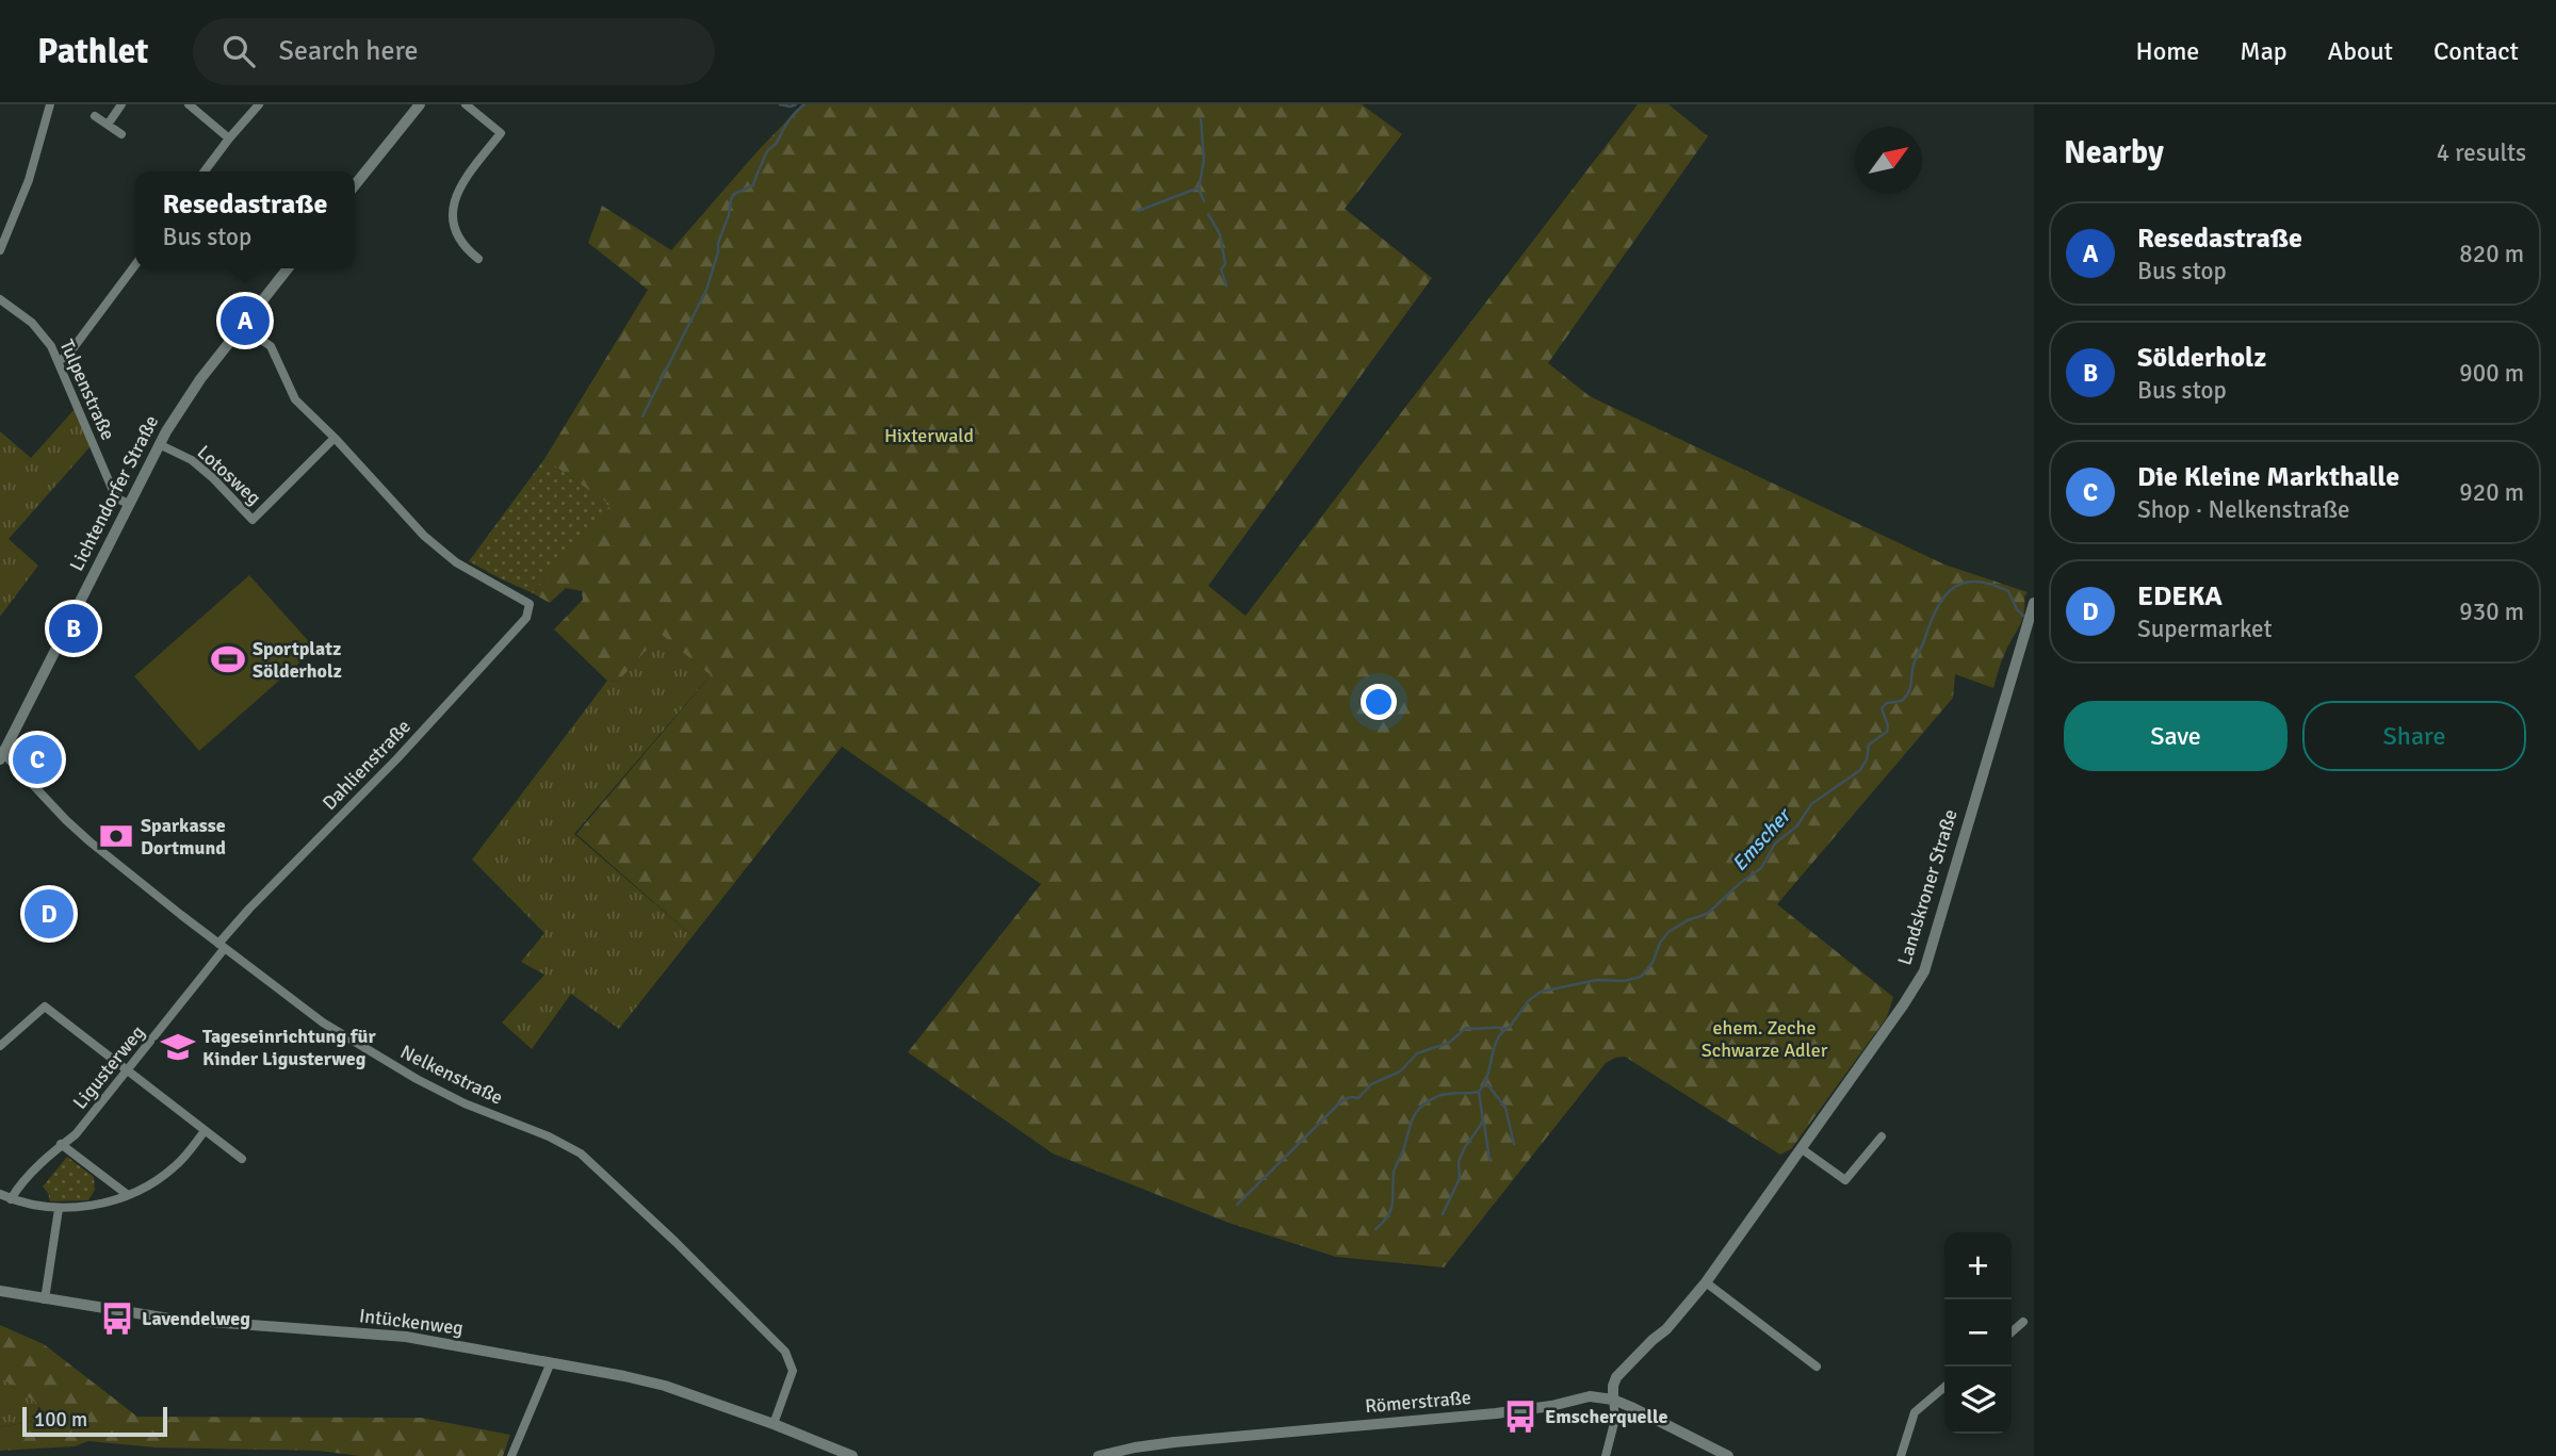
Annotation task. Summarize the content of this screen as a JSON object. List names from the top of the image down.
{
  "streets": {
    "street": [
      "Tulpenstraße",
      "Lotosweg",
      "Lichtendorfer Straße",
      "Dahlienstraße",
      "Landskroner Straße",
      "Ligusterweg",
      "Nelkenstraße",
      "Intückenweg",
      "Römerstraße"
    ]
  },
  "crossings": [
    ["Tulpenstraße", "Lichtendorfer Straße"],
    ["Lotosweg", "Lichtendorfer Straße"],
    ["Lotosweg", "Dahlienstraße"],
    ["Lichtendorfer Straße", "Nelkenstraße"],
    ["Dahlienstraße", "Ligusterweg"],
    ["Dahlienstraße", "Nelkenstraße"],
    ["Landskroner Straße", "Römerstraße"],
    ["Ligusterweg", "Nelkenstraße"],
    ["Nelkenstraße", "Intückenweg"]
  ],
  "water": ["Emscher"],
  "parks": ["Hixterwald", "ehem. Zeche Schwarze Adler"],
  "places": {
    "sports": ["Sportplatz Sölderholz"],
    "bank": ["Sparkasse Dortmund"],
    "school or university": ["Tageseinrichtung für Kinder Ligusterweg"],
    "bus stop": ["Lavendelweg", "Emscherquelle"]
  },
  "scale_bar": "100 m",
  "north": "top right",
  "page": {
    "header": "Pathlet",
    "search": "Search here",
    "nav": [
      "Home",
      "Map",
      "About",
      "Contact"
    ],
    "heading": ["Nearby", "4 results"],
    "popup": ["Resedastraße", "Bus stop"],
    "list": [
      {
        "mark": "A",
        "name": "Resedastraße",
        "note": "Bus stop",
        "value": "820 m"
      },
      {
        "mark": "B",
        "name": "Sölderholz",
        "note": "Bus stop",
        "value": "900 m"
      },
      {
        "mark": "C",
        "name": "Die Kleine Markthalle",
        "note": "Shop · Nelkenstraße",
        "value": "920 m"
      },
      {
        "mark": "D",
        "name": "EDEKA",
        "note": "Supermarket",
        "value": "930 m"
      }
    ],
    "pins": [
      "A",
      "B",
      "C",
      "D"
    ],
    "buttons": ["Save", "Share"],
    "map_buttons": ["+", "−"],
    "scale": "100 m"
  }
}
